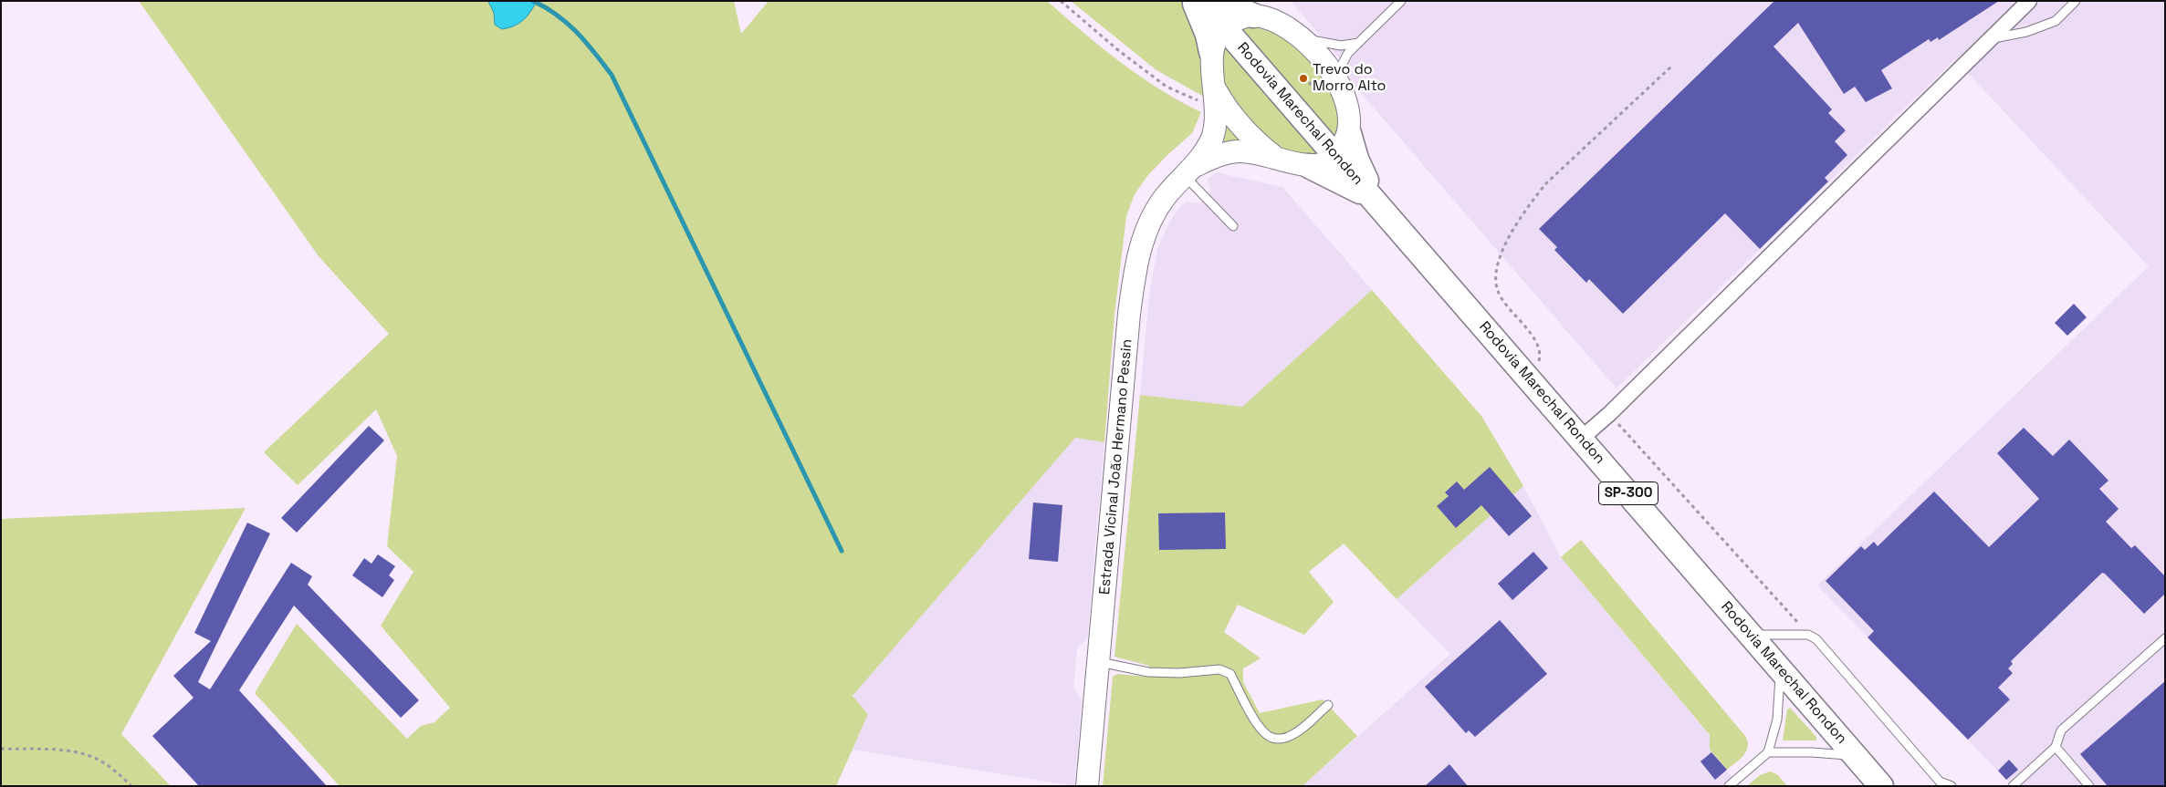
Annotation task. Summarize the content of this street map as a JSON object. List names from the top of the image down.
{
  "streets": {
    "main road": ["Rodovia Marechal Rondon", "Estrada Vicinal João Hermano Pessin", "SP-300"]
  },
  "places": ["Trevo do Morro Alto"]
}
